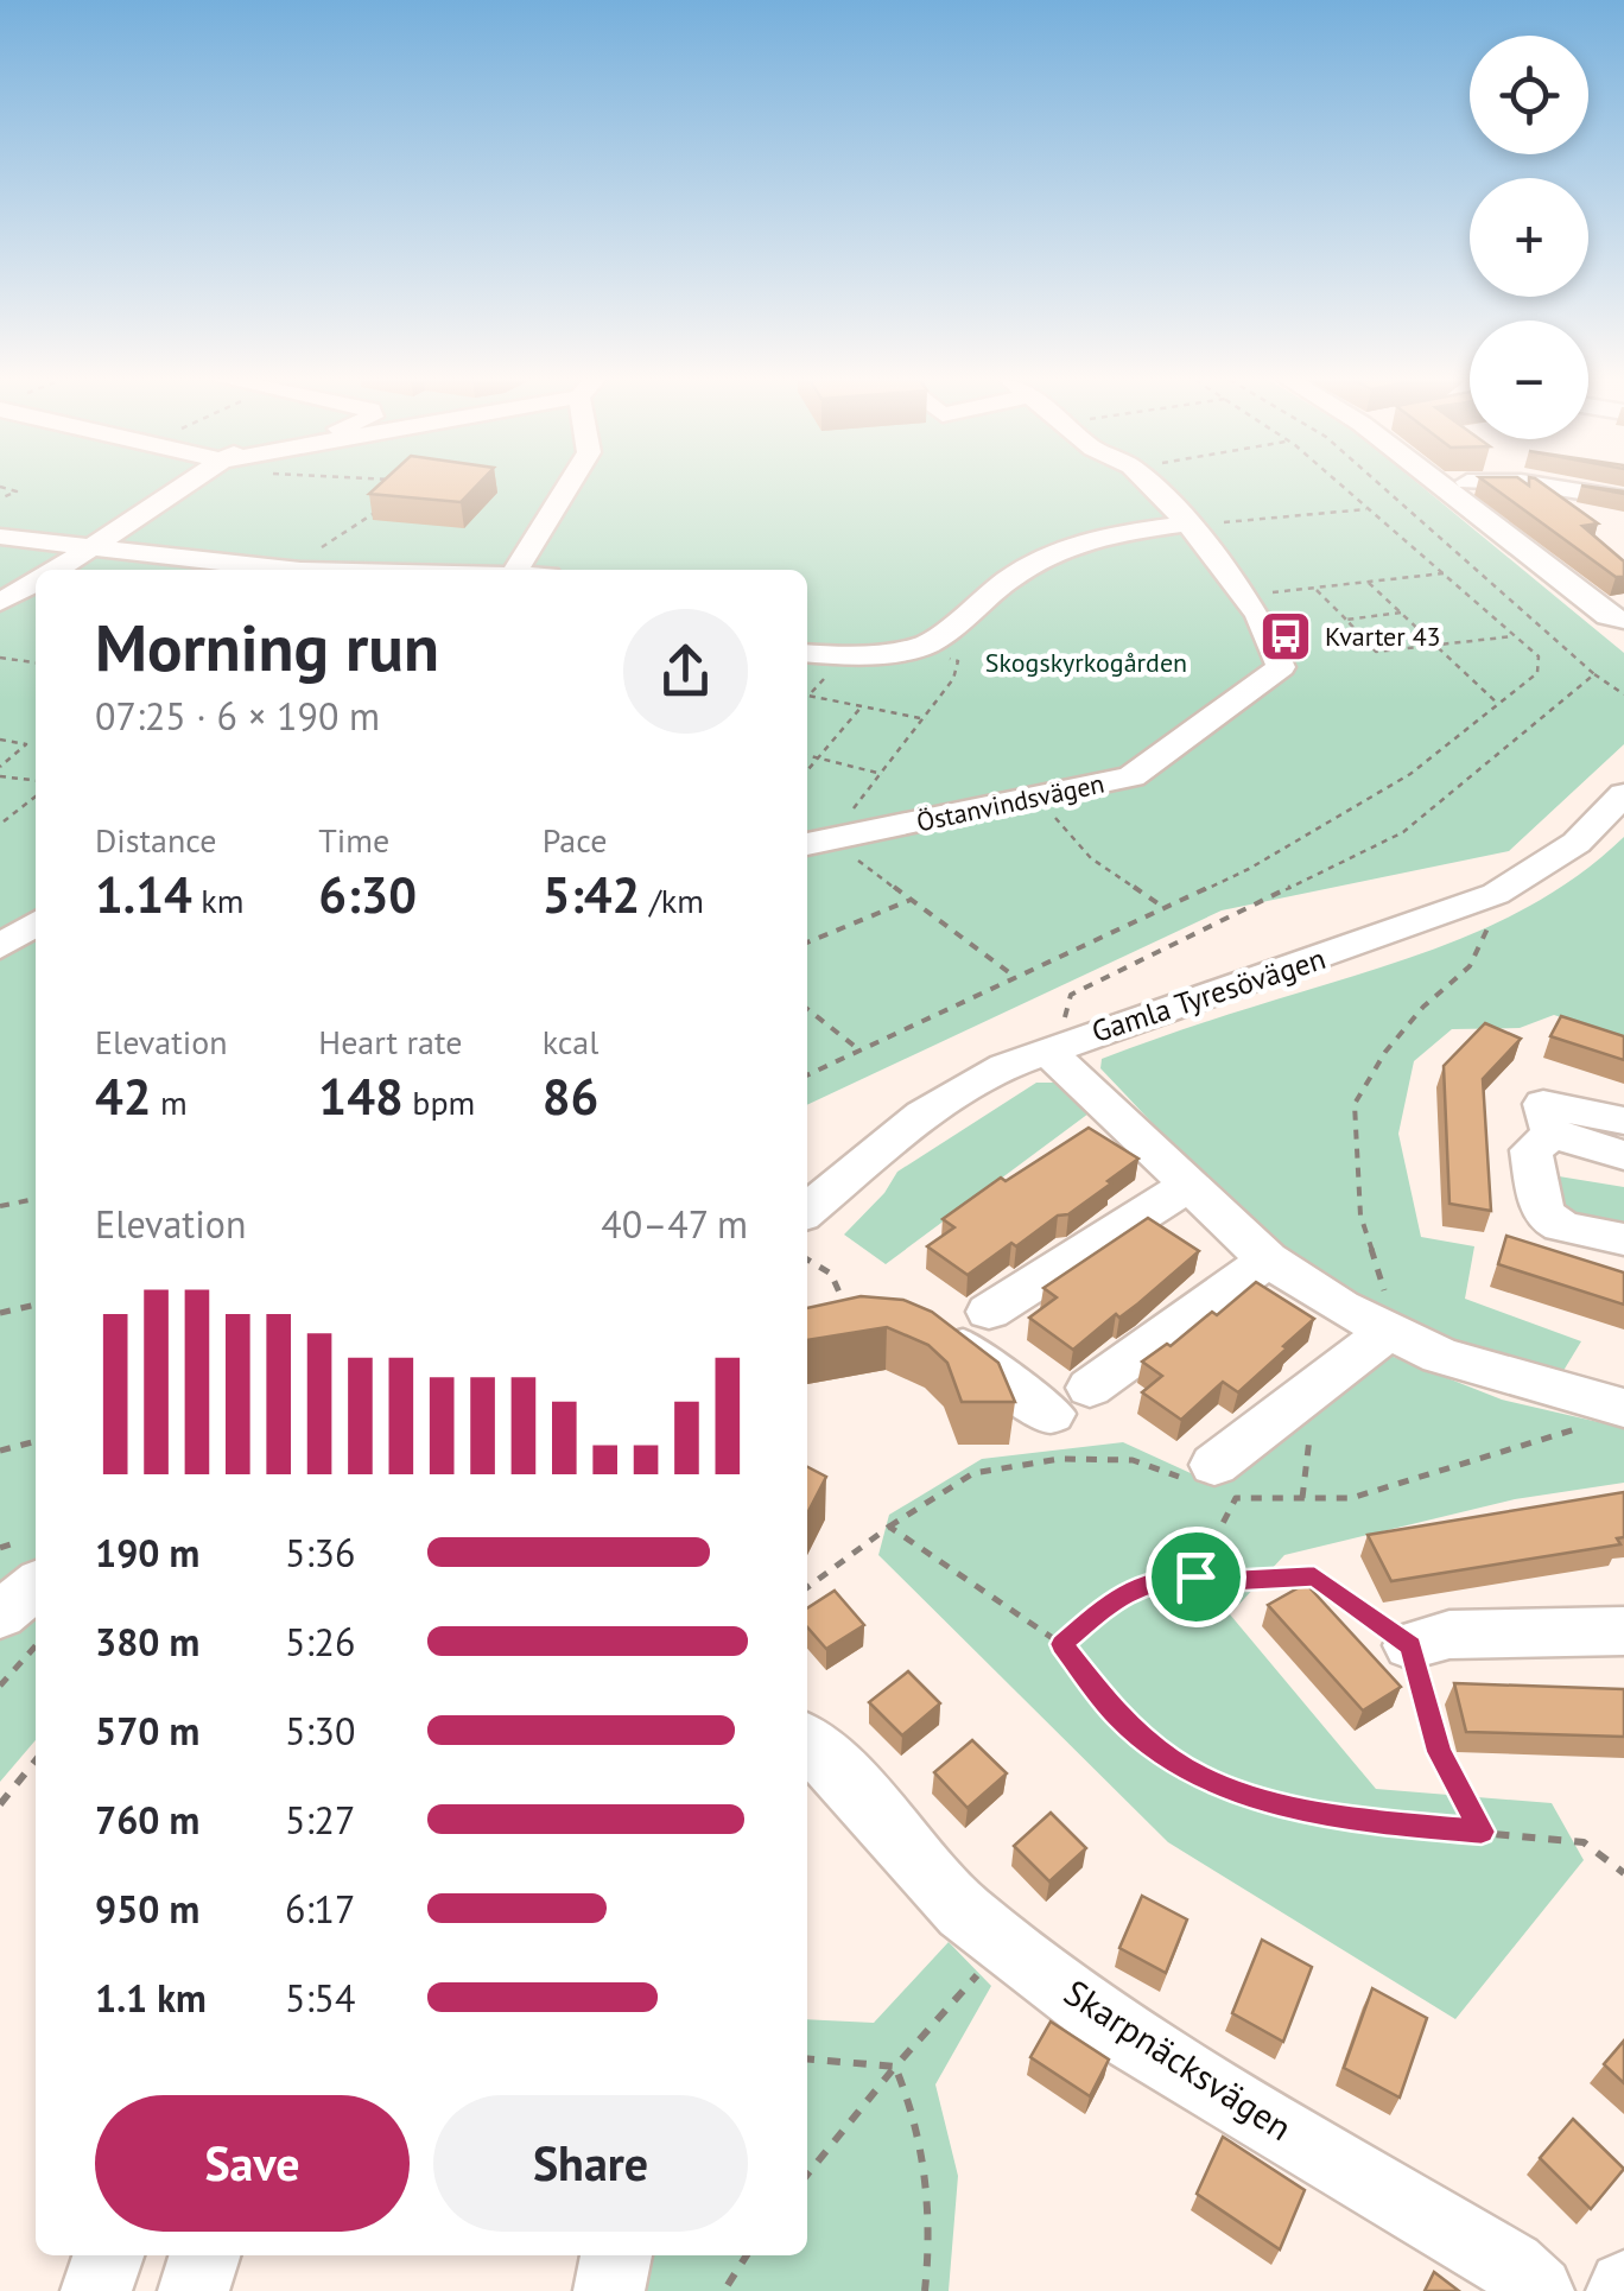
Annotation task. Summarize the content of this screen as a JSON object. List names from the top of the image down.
{
  "streets": {
    "street": ["Östanvindsvägen", "Gamla Tyresövägen", "Skarpnäcksvägen"]
  },
  "parks": ["Skogskyrkogården"],
  "places": {
    "bus stop": ["Kvarter 43"]
  },
  "page": {
    "map_buttons": ["+", "−"],
    "heading": ["Morning run", "07:25 · 6 × 190 m"],
    "stats": [
      ["Distance", "1.14 km"],
      ["Time", "6:30"],
      ["Pace", "5:42 /km"],
      ["Elevation", "42 m"],
      ["Heart rate", "148 bpm"],
      ["kcal", "86"]
    ],
    "chart": ["Elevation", "40–47 m"],
    "list": [
      {
        "name": "190 m",
        "note": "5:36"
      },
      {
        "name": "380 m",
        "note": "5:26"
      },
      {
        "name": "570 m",
        "note": "5:30"
      },
      {
        "name": "760 m",
        "note": "5:27"
      },
      {
        "name": "950 m",
        "note": "6:17"
      },
      {
        "name": "1.1 km",
        "note": "5:54"
      }
    ],
    "buttons": ["Save", "Share"]
  }
}
